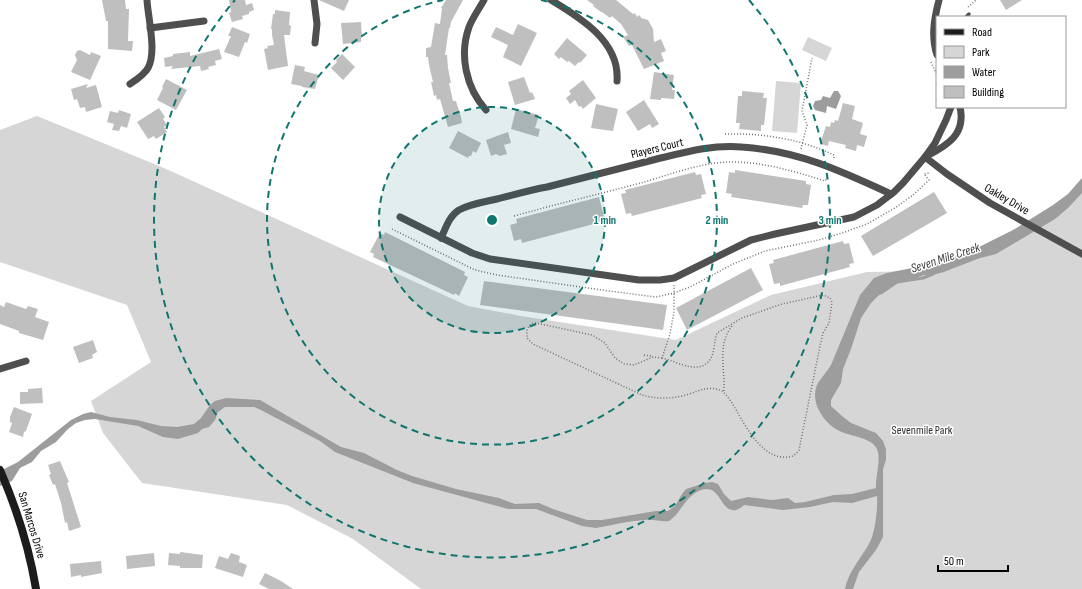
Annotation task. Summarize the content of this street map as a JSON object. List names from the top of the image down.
{
  "streets": {
    "street": ["Players Court", "Oakley Drive", "San Marcos Drive"]
  },
  "water": ["Seven Mile Creek"],
  "parks": ["Sevenmile Park"],
  "legend": [
    "Road",
    "Park",
    "Water",
    "Building"
  ],
  "scale_bar": "50 m",
  "rings": ["1 min", "2 min", "3 min"]
}
